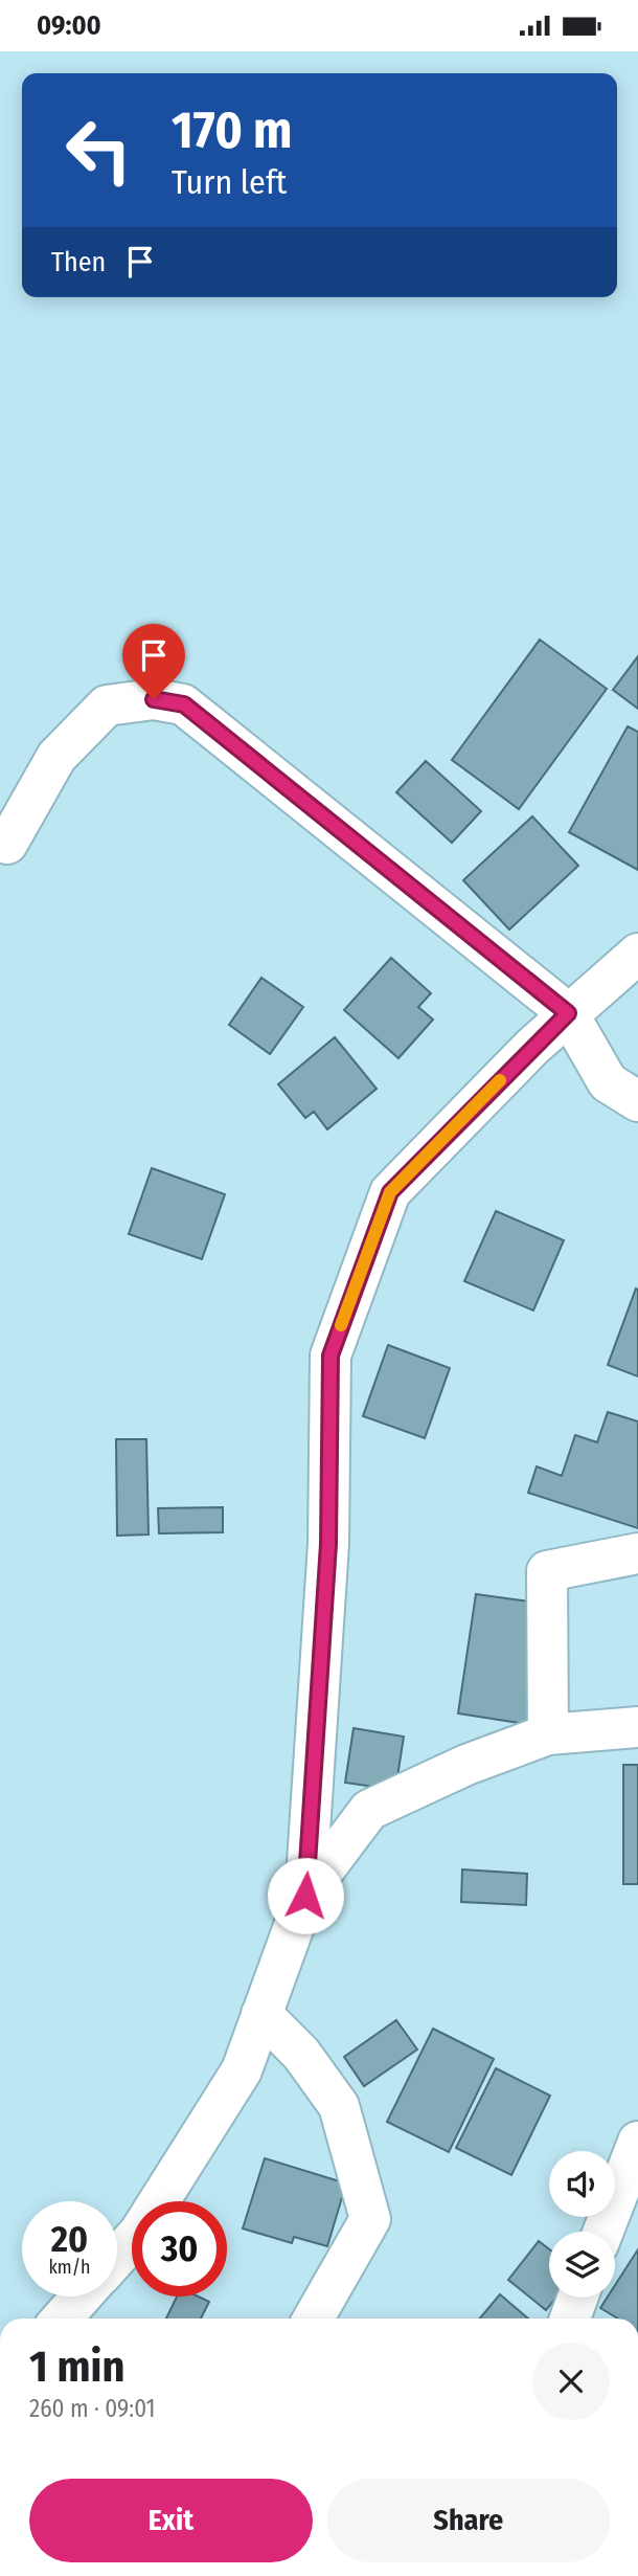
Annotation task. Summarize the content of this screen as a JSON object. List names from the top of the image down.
{
  "page": {
    "status": "09:00",
    "turn": ["170 m", "Turn left"],
    "then": "Then",
    "speed": "20 km/h",
    "limit": "30",
    "heading": ["1 min", "260 m · 09:01"],
    "buttons": ["Exit", "Share"]
  }
}
